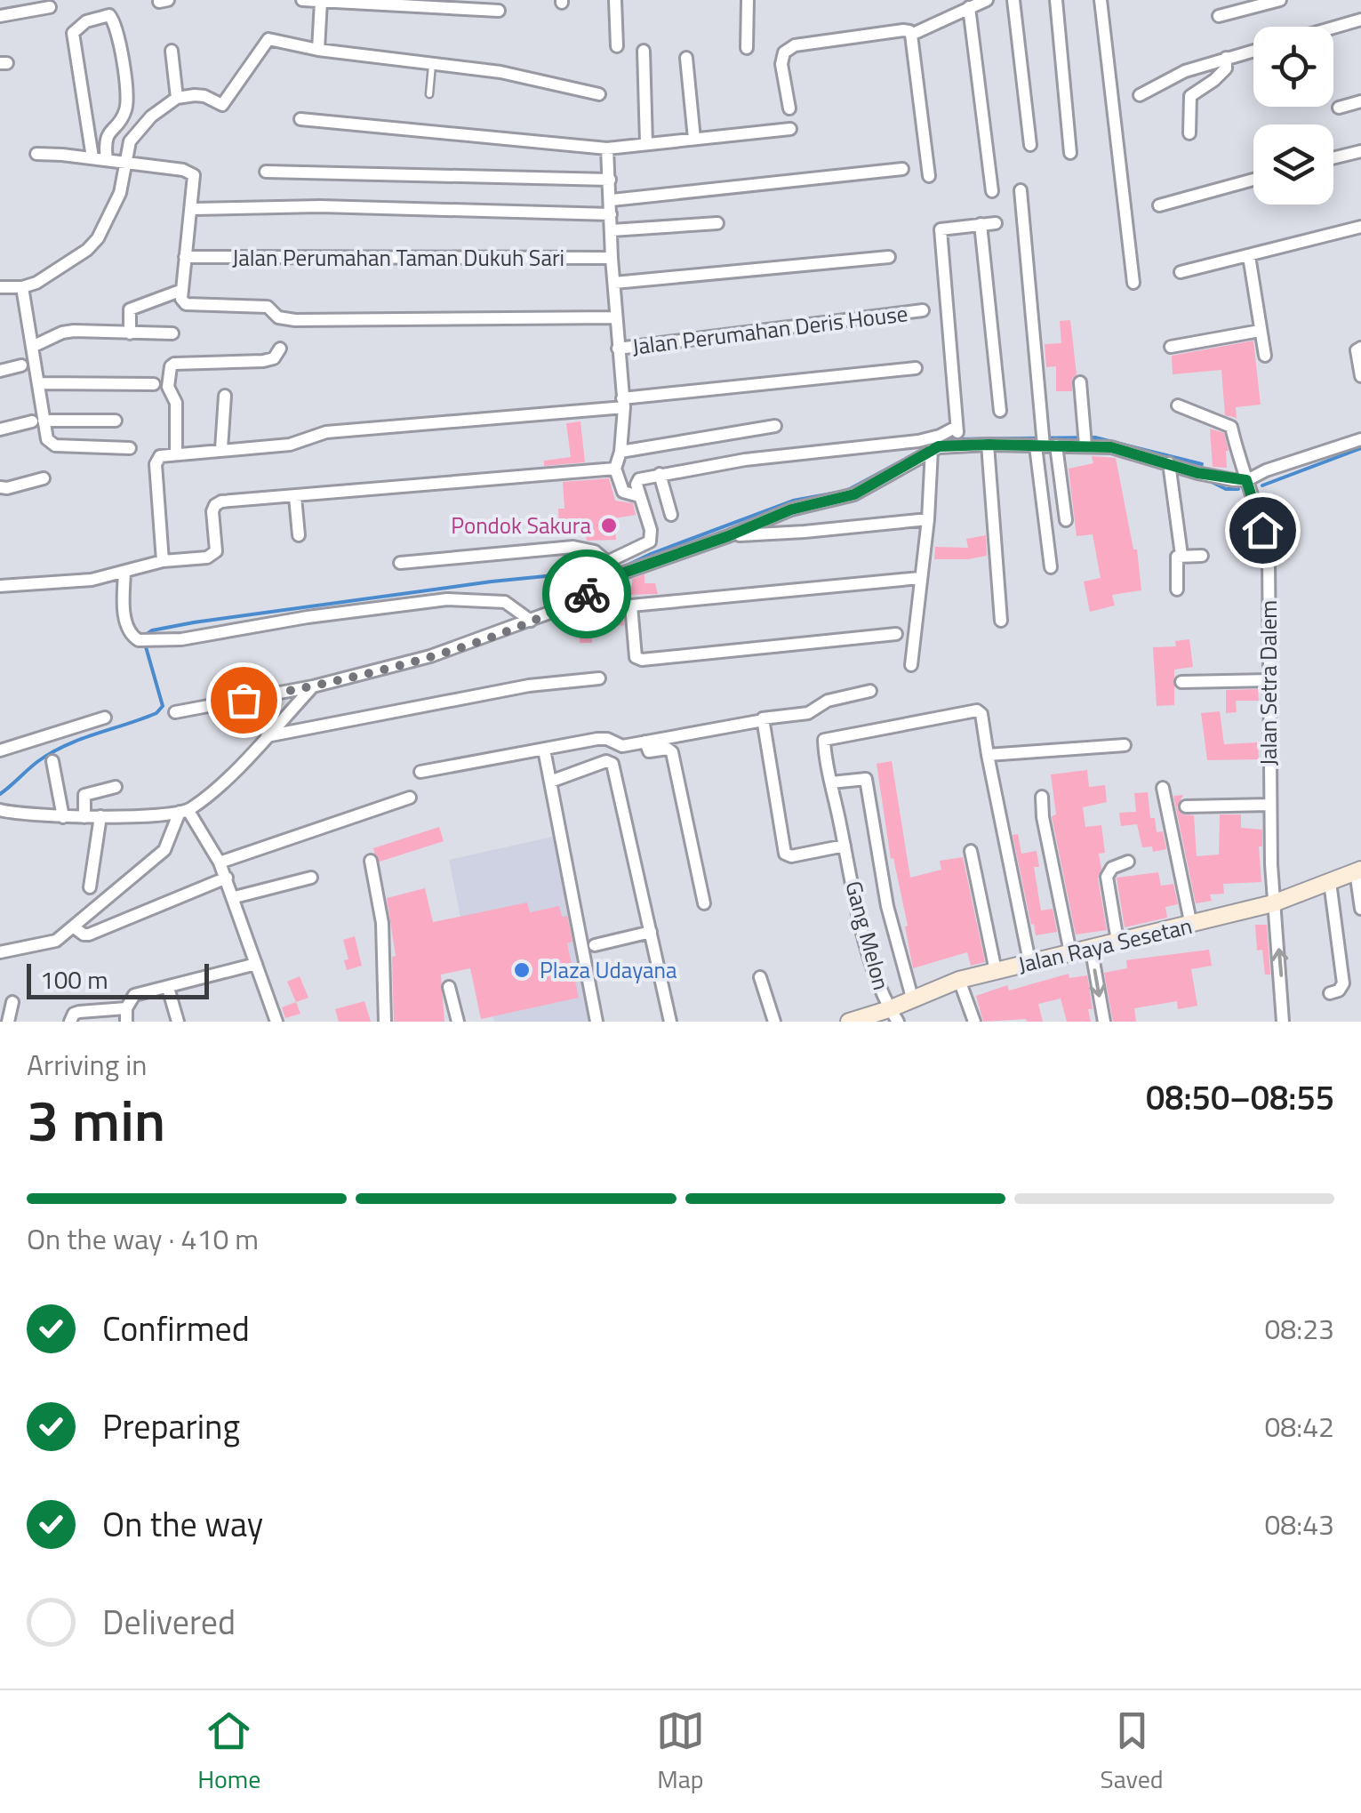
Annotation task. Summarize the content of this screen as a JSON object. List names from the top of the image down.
{
  "streets": {
    "main road": ["Jalan Raya Sesetan"],
    "street": [
      "Jalan Perumahan Taman Dukuh Sari",
      "Jalan Perumahan Deris House",
      "Jalan Setra Dalem",
      "Gang Melon"
    ]
  },
  "crossings": [
    ["Jalan Setra Dalem", "Jalan Raya Sesetan"],
    ["Gang Melon", "Jalan Raya Sesetan"]
  ],
  "places": ["Pondok Sakura", "Plaza Udayana"],
  "scale_bar": "100 m",
  "page": {
    "scale": "100 m",
    "heading": ["3 min", "Arriving in", "08:50–08:55"],
    "bar": "On the way · 410 m",
    "list": [
      ["Confirmed", "08:23"],
      ["Preparing", "08:42"],
      ["On the way", "08:43"],
      "Delivered"
    ],
    "tabs": ["Home", "Map", "Saved"]
  }
}
